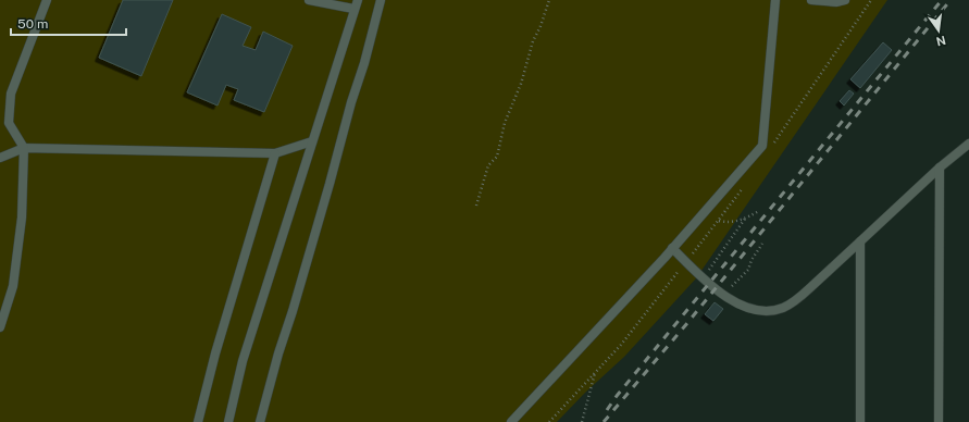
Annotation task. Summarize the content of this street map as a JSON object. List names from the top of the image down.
{
  "scale_bar": "50 m",
  "north": "bottom"
}
